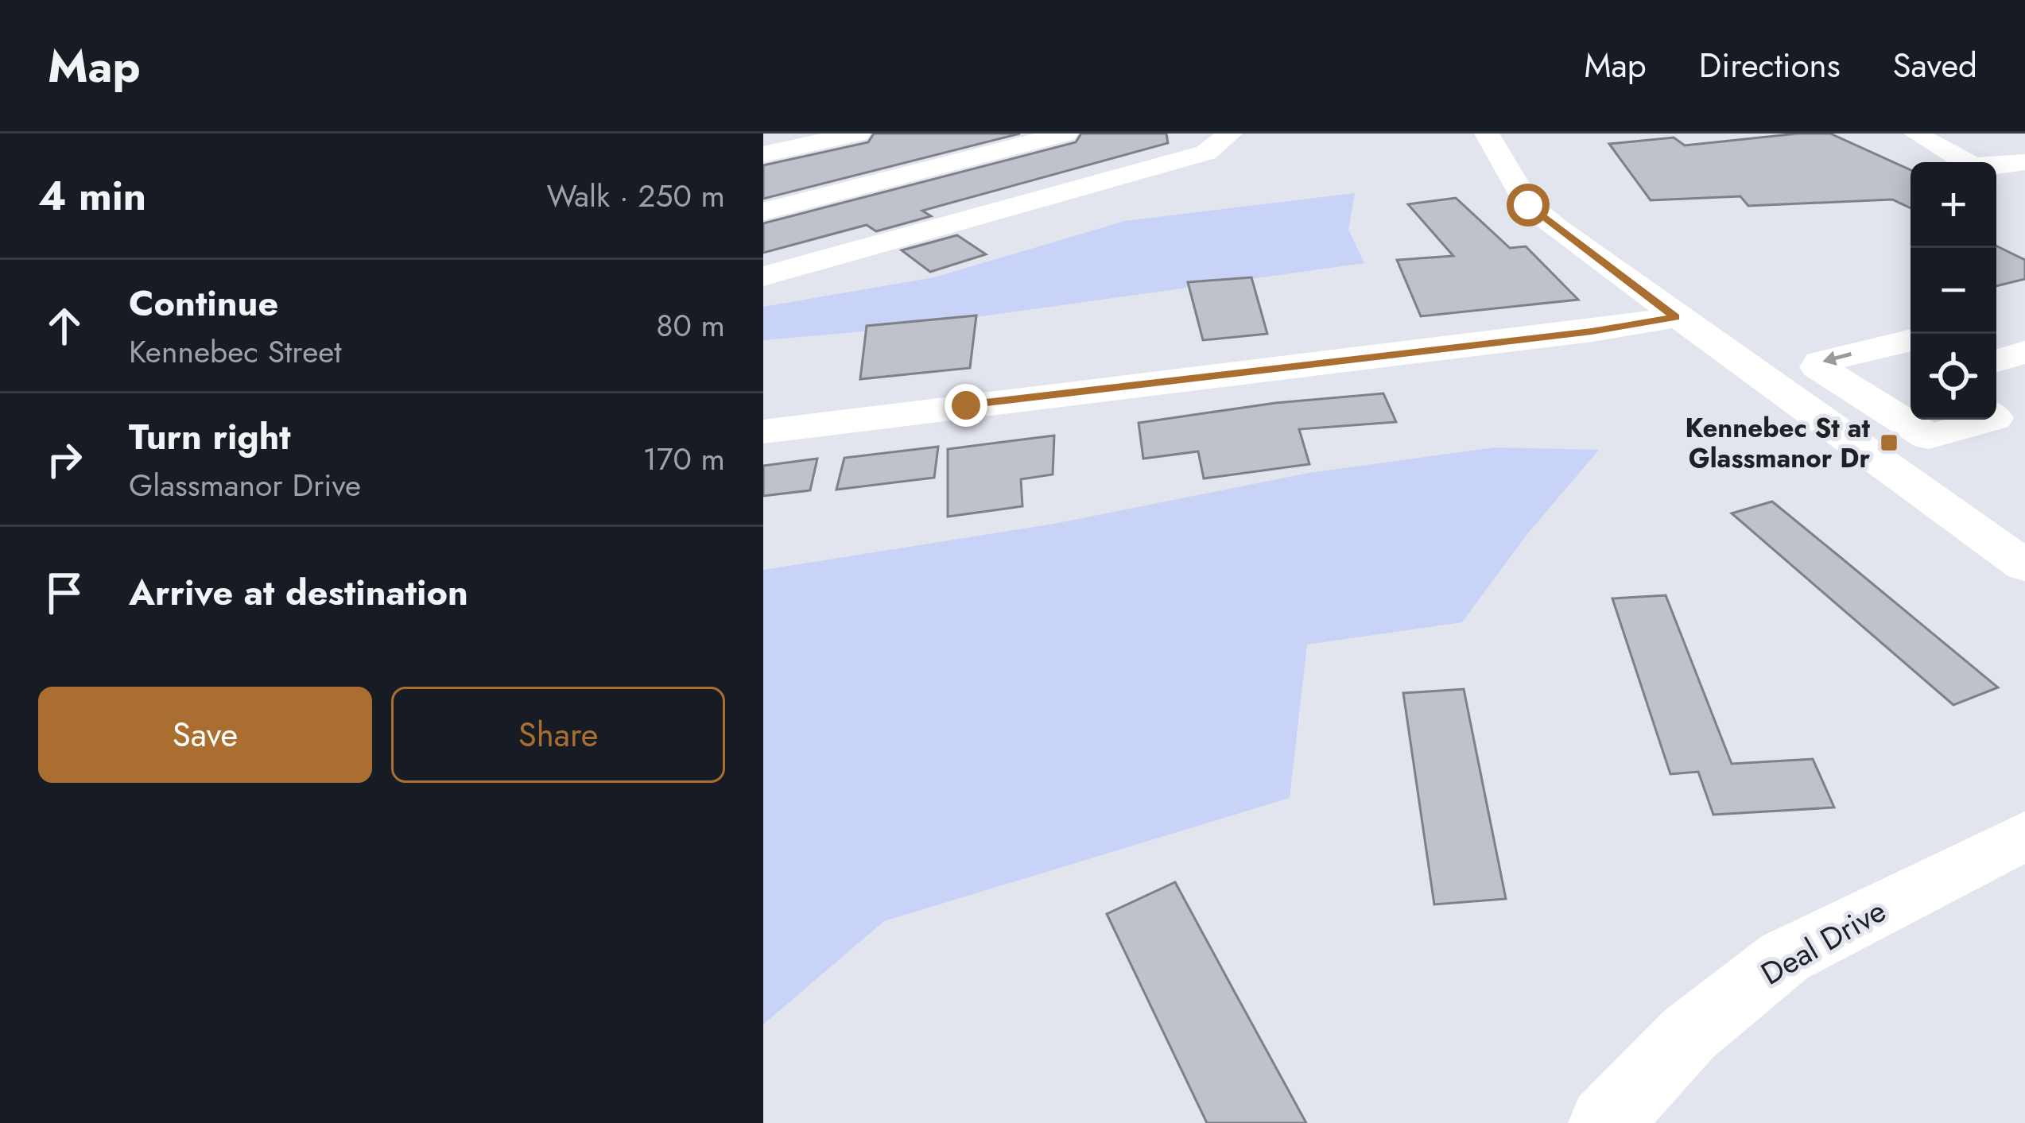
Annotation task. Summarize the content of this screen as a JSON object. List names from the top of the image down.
{
  "streets": {
    "street": ["Deal Drive"]
  },
  "places": {
    "transit": ["Kennebec St at Glassmanor Dr"]
  },
  "page": {
    "header": "Map",
    "nav": ["Map", "Directions", "Saved"],
    "heading": ["4 min", "Walk · 250 m"],
    "map_buttons": ["+", "−"],
    "list": [
      ["Continue", "Kennebec Street", "80 m"],
      ["Turn right", "Glassmanor Drive", "170 m"],
      "Arrive at destination"
    ],
    "buttons": ["Save", "Share"]
  }
}
